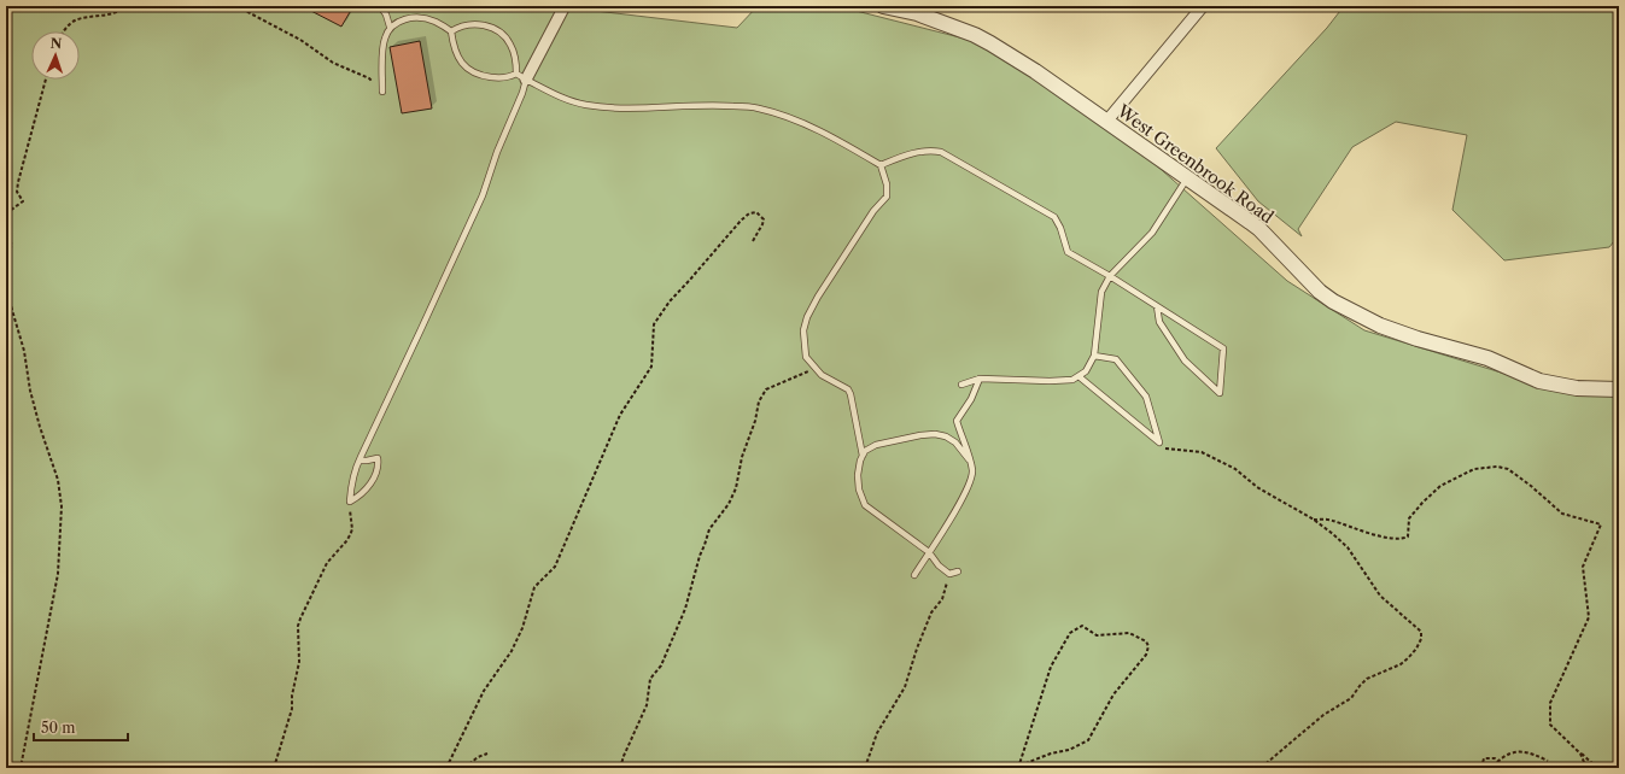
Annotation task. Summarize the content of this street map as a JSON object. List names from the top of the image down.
{
  "streets": {
    "street": ["West Greenbrook Road"]
  },
  "scale_bar": "50 m",
  "north": "top"
}
